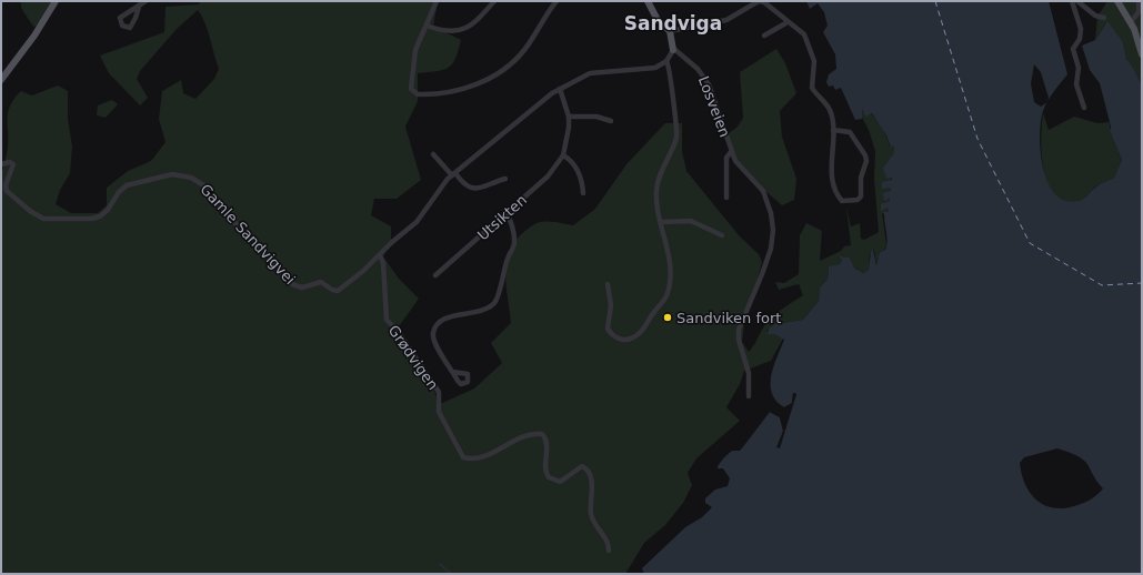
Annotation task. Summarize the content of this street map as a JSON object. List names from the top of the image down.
{
  "streets": {
    "street": [
      "Losveien",
      "Utsikten",
      "Gamle Sandvigvei",
      "Grødvigen"
    ]
  },
  "crossings": [
    ["Utsikten", "Gamle Sandvigvei"],
    ["Gamle Sandvigvei", "Grødvigen"]
  ],
  "districts": ["Sandviga"],
  "places": ["Sandviken fort"]
}
